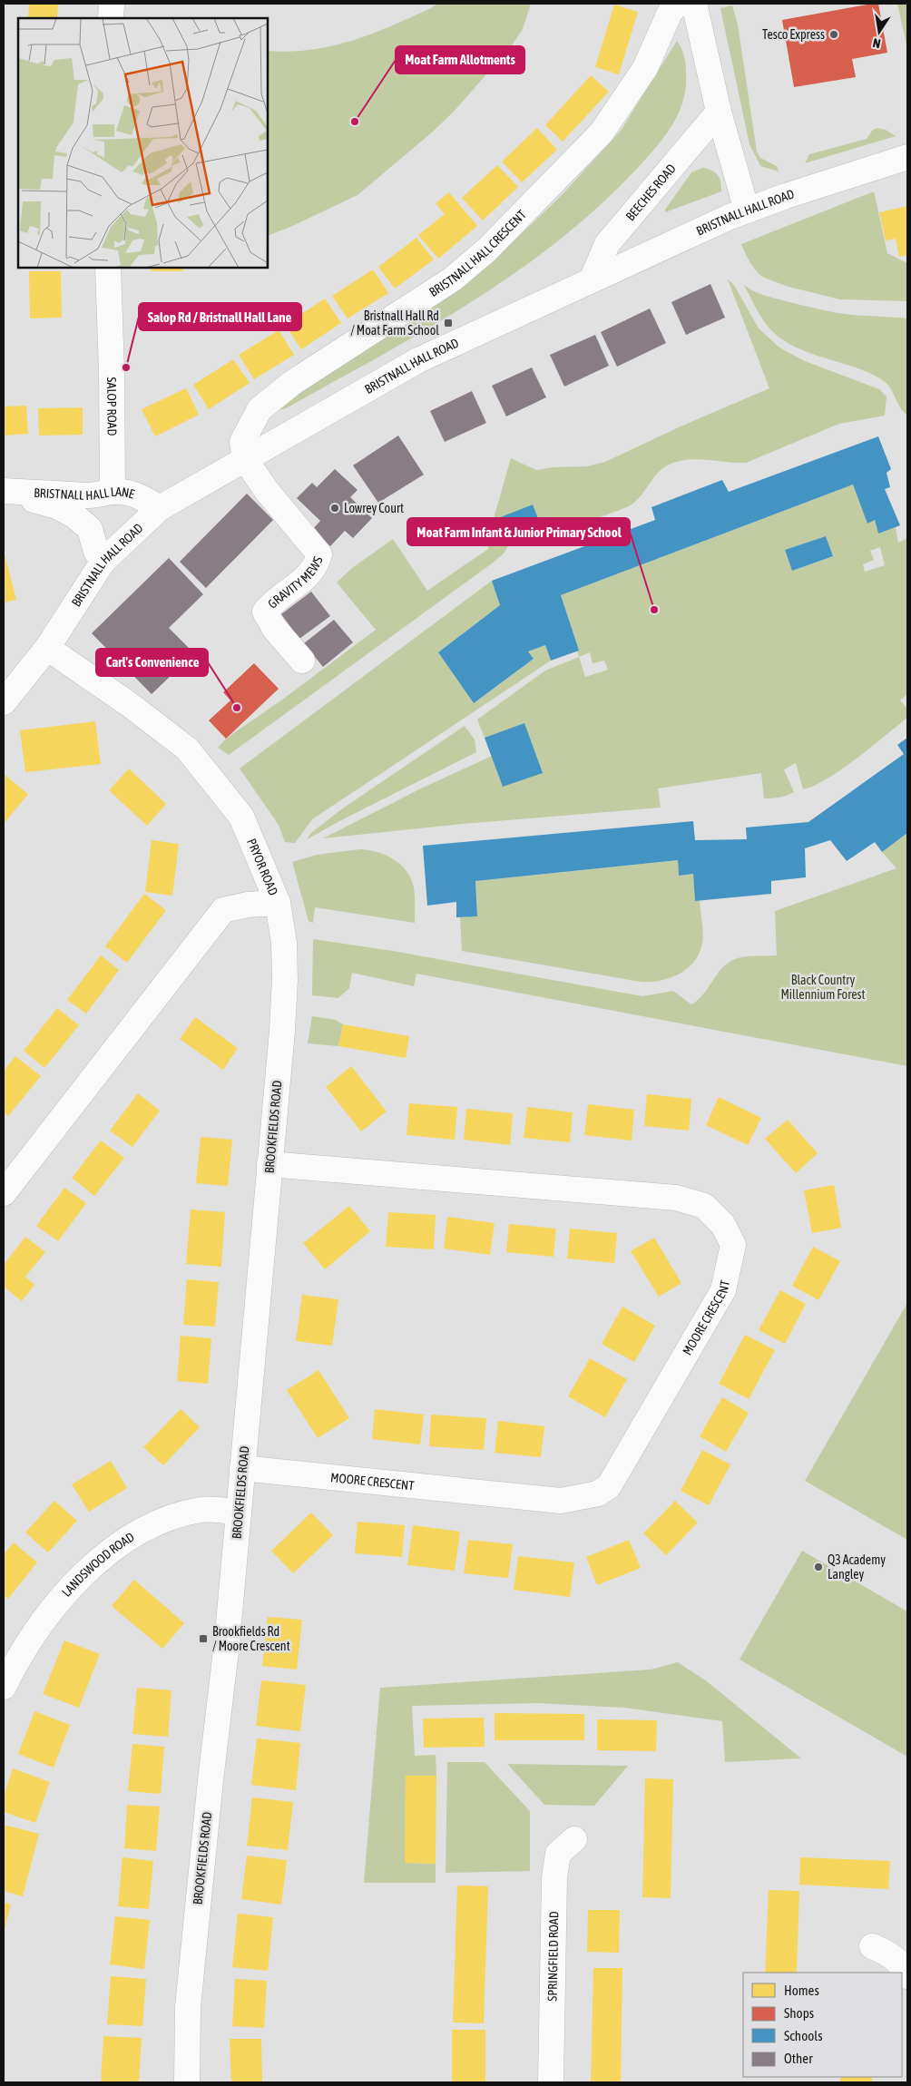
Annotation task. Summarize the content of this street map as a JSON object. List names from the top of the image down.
{
  "streets": {
    "street": [
      "BEECHES ROAD",
      "BRISTNALL HALL ROAD",
      "BRISTNALL HALL CRESCENT",
      "SALOP ROAD",
      "BRISTNALL HALL LANE",
      "GRAVITY MEWS",
      "PRYOR ROAD",
      "BROOKFIELDS ROAD",
      "MOORE CRESCENT",
      "LANDSWOOD ROAD",
      "SPRINGFIELD ROAD"
    ]
  },
  "crossings": [
    ["BEECHES ROAD", "BRISTNALL HALL ROAD"],
    ["BRISTNALL HALL ROAD", "BRISTNALL HALL CRESCENT"],
    ["BRISTNALL HALL ROAD", "BRISTNALL HALL LANE"],
    ["BRISTNALL HALL ROAD", "GRAVITY MEWS"],
    ["BRISTNALL HALL ROAD", "PRYOR ROAD"],
    ["BRISTNALL HALL CRESCENT", "GRAVITY MEWS"],
    ["SALOP ROAD", "BRISTNALL HALL LANE"],
    ["PRYOR ROAD", "BROOKFIELDS ROAD"],
    ["BROOKFIELDS ROAD", "MOORE CRESCENT"],
    ["BROOKFIELDS ROAD", "LANDSWOOD ROAD"]
  ],
  "parks": ["Black Country Millennium Forest"],
  "places": {
    "other": [
      "Tesco Express",
      "Moat Farm Allotments",
      "Salop Rd / Bristnall Hall Lane",
      "Lowrey Court",
      "Moat Farm Infant & Junior Primary School",
      "Carl's Convenience",
      "Q3 Academy Langley"
    ],
    "transit": ["Bristnall Hall Rd / Moat Farm School", "Brookfields Rd / Moore Crescent"]
  },
  "legend": [
    "Homes",
    "Shops",
    "Schools",
    "Other"
  ],
  "north": "bottom"
}
